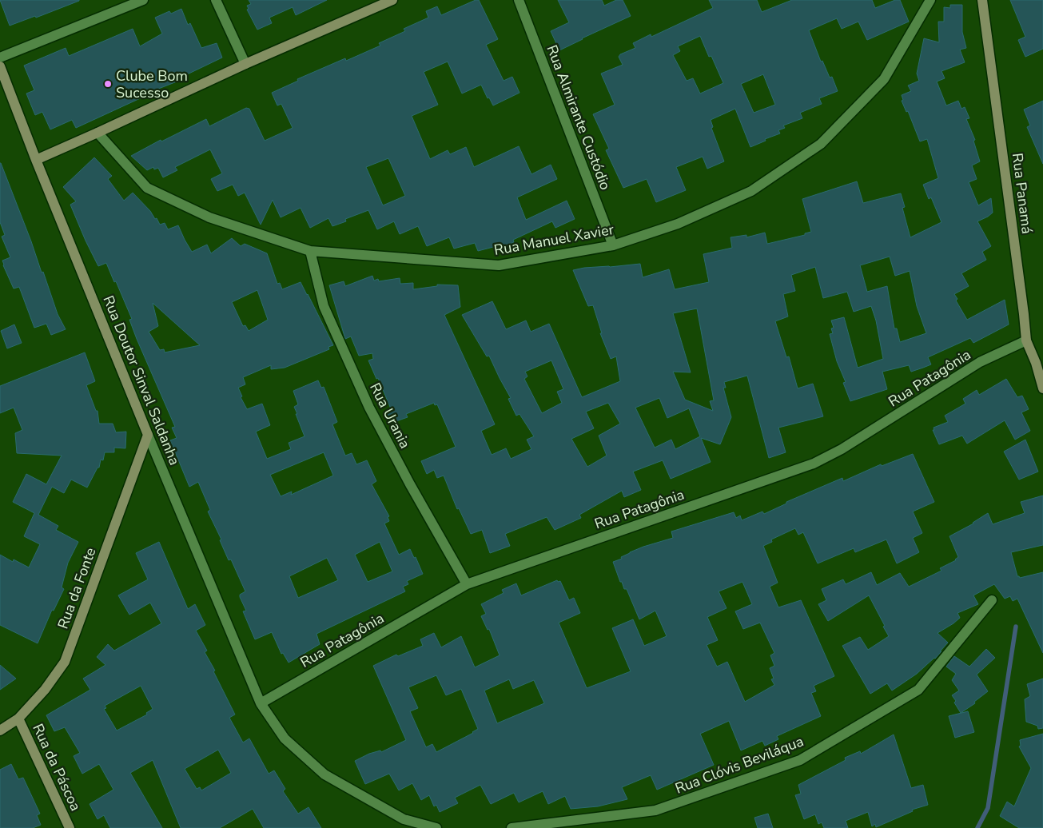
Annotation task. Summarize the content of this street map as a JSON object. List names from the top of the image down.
{
  "streets": {
    "street": [
      "Rua Almirante Custódio",
      "Rua Panamá",
      "Rua Manuel Xavier",
      "Rua Patagônia",
      "Rua Doutor Sinval Saldanha",
      "Rua Urania",
      "Rua da Fonte",
      "Rua Clóvis Beviláqua",
      "Rua da Páscoa"
    ]
  },
  "crossings": [
    ["Rua Almirante Custódio", "Rua Manuel Xavier"],
    ["Rua Panamá", "Rua Patagônia"],
    ["Rua Manuel Xavier", "Rua Urania"],
    ["Rua Patagônia", "Rua Doutor Sinval Saldanha"],
    ["Rua Patagônia", "Rua Urania"],
    ["Rua Doutor Sinval Saldanha", "Rua da Fonte"],
    ["Rua da Fonte", "Rua da Páscoa"]
  ],
  "places": ["Clube Bom Sucesso"]
}
